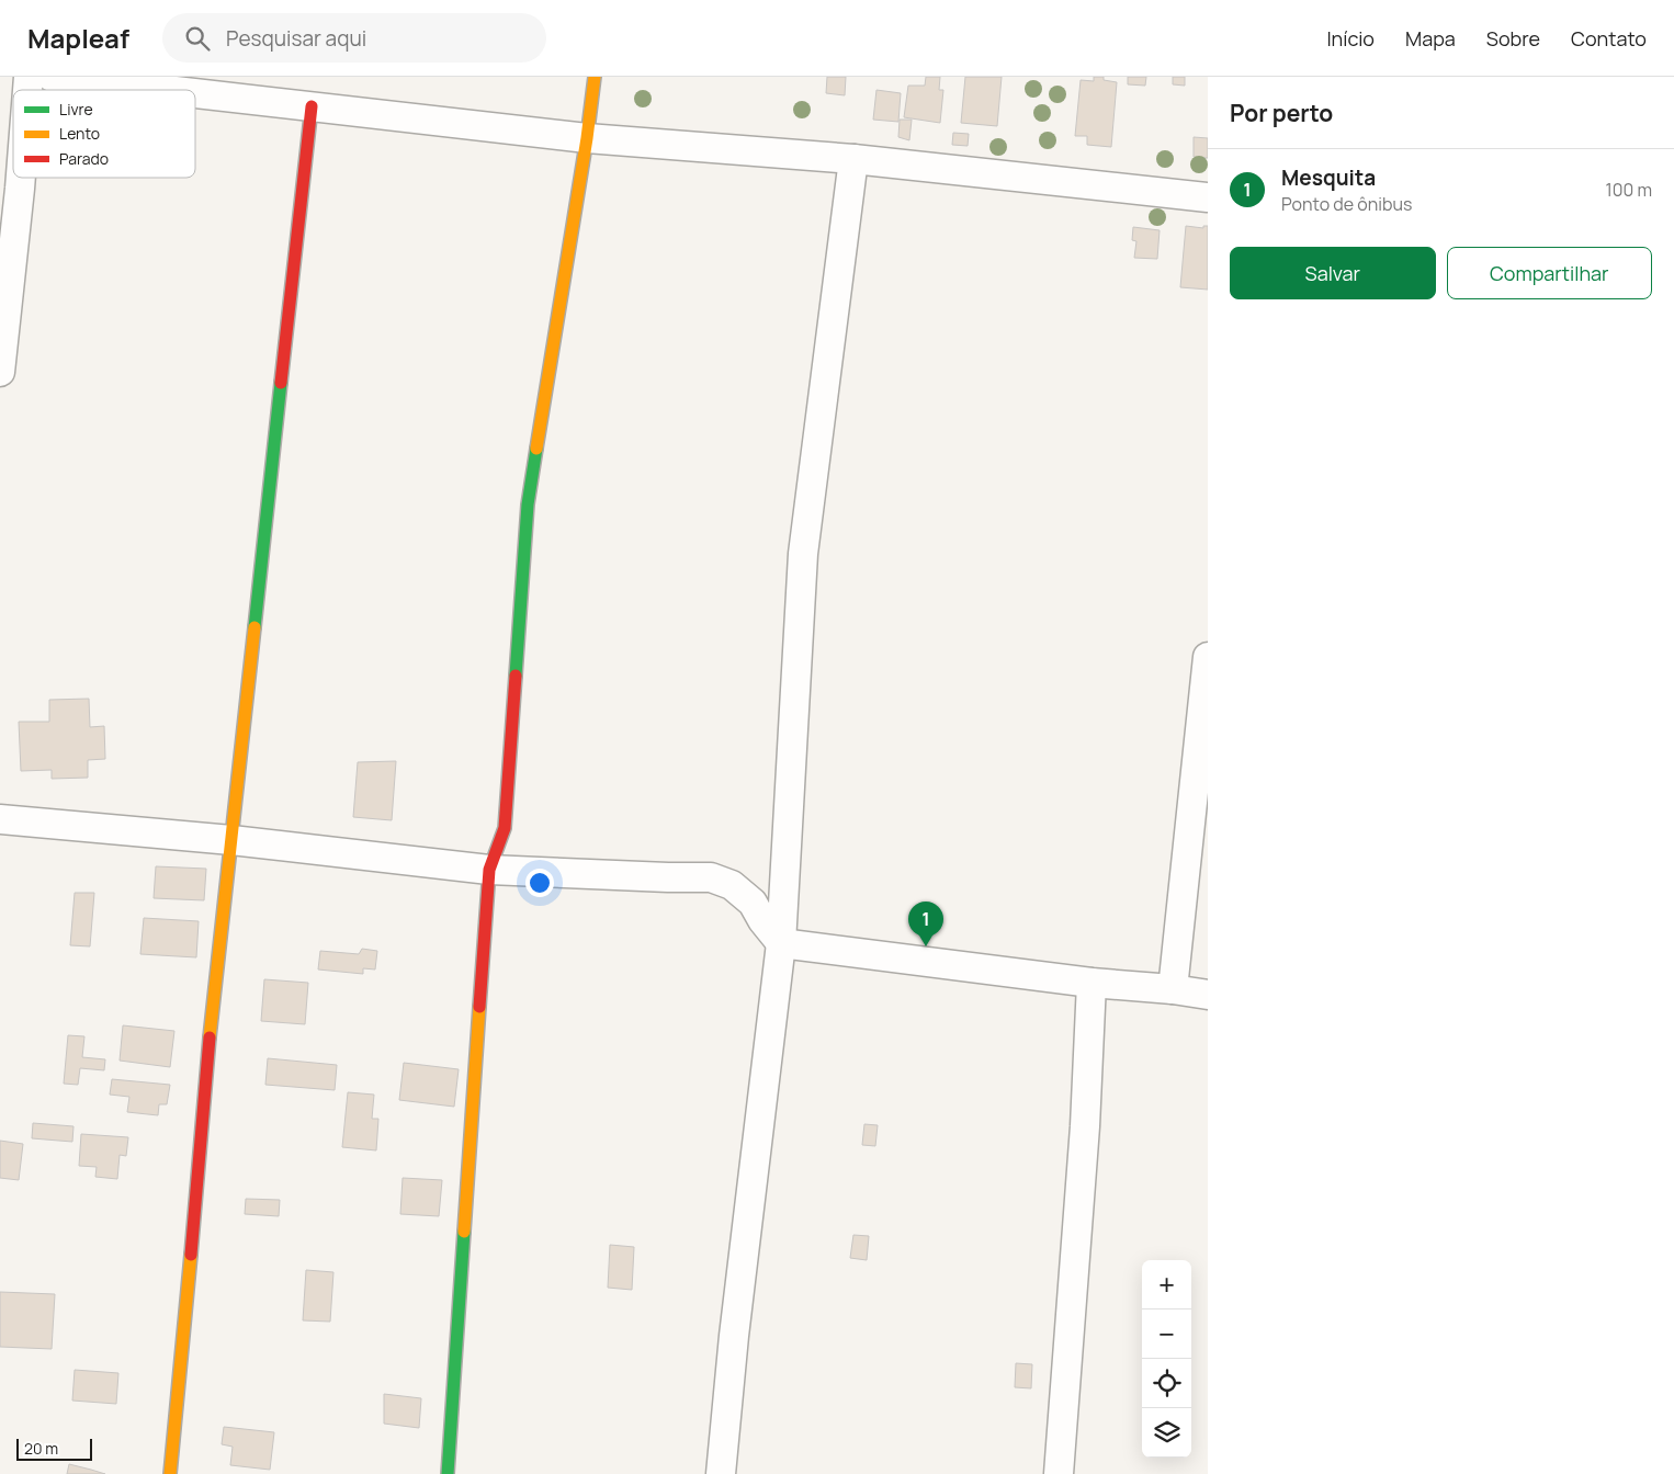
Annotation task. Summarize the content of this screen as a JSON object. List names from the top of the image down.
{
  "legend": ["Livre", "Lento", "Parado"],
  "scale_bar": "20 m",
  "page": {
    "header": "Mapleaf",
    "search": "Pesquisar aqui",
    "nav": [
      "Início",
      "Mapa",
      "Sobre",
      "Contato"
    ],
    "heading": "Por perto",
    "list": [
      {
        "mark": "1",
        "name": "Mesquita",
        "note": "Ponto de ônibus",
        "value": "100 m"
      }
    ],
    "buttons": ["Salvar", "Compartilhar"],
    "pins": "1",
    "map_buttons": ["+", "−"],
    "scale": "20 m"
  }
}
